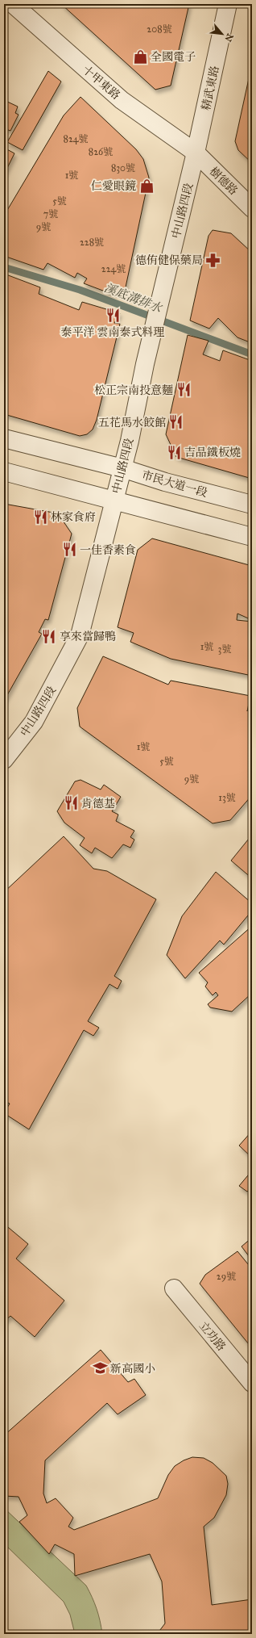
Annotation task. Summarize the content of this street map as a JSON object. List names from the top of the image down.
{
  "streets": {
    "street": [
      "十甲東路",
      "精武東路",
      "樹德路",
      "中山路四段",
      "市民大道一段",
      "立功路"
    ]
  },
  "crossings": [
    ["十甲東路", "精武東路"],
    ["十甲東路", "樹德路"],
    ["十甲東路", "中山路四段"],
    ["精武東路", "樹德路"],
    ["精武東路", "中山路四段"],
    ["樹德路", "中山路四段"],
    ["中山路四段", "市民大道一段"]
  ],
  "water": ["溪底溝排水"],
  "places": {
    "shop": ["全國電子", "仁愛眼鏡"],
    "pharmacy": ["德侑健保藥局"],
    "restaurant": [
      "泰平洋 雲南泰式料理",
      "松正宗南投意麵",
      "五花馬水餃館",
      "吉品鐵板燒",
      "林家食府",
      "一佳香素食",
      "享來當歸鴨",
      "肯德基"
    ],
    "school or university": ["新高國小"]
  },
  "house_numbers": [
    "208號",
    "824號",
    "826號",
    "830號",
    "1號",
    "5號",
    "7號",
    "9號",
    "228號",
    "224號",
    "1號",
    "3號",
    "1號",
    "5號",
    "9號",
    "13號",
    "29號"
  ],
  "north": "bottom right"
}
